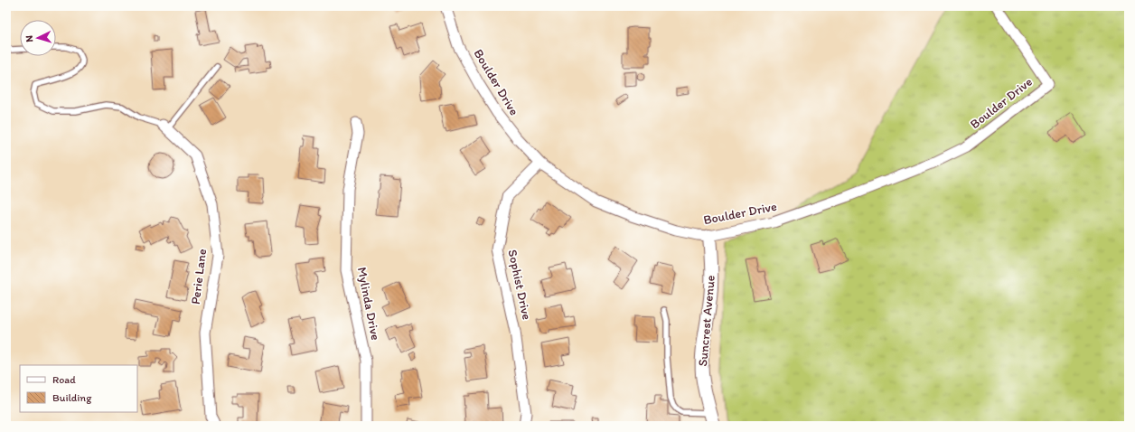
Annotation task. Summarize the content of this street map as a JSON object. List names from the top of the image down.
{
  "streets": {
    "street": [
      "Boulder Drive",
      "Perie Lane",
      "Sophist Drive",
      "Mylinda Drive",
      "Suncrest Avenue"
    ]
  },
  "crossings": [
    ["Boulder Drive", "Sophist Drive"],
    ["Boulder Drive", "Suncrest Avenue"]
  ],
  "legend": ["Road", "Building"],
  "north": "left"
}
